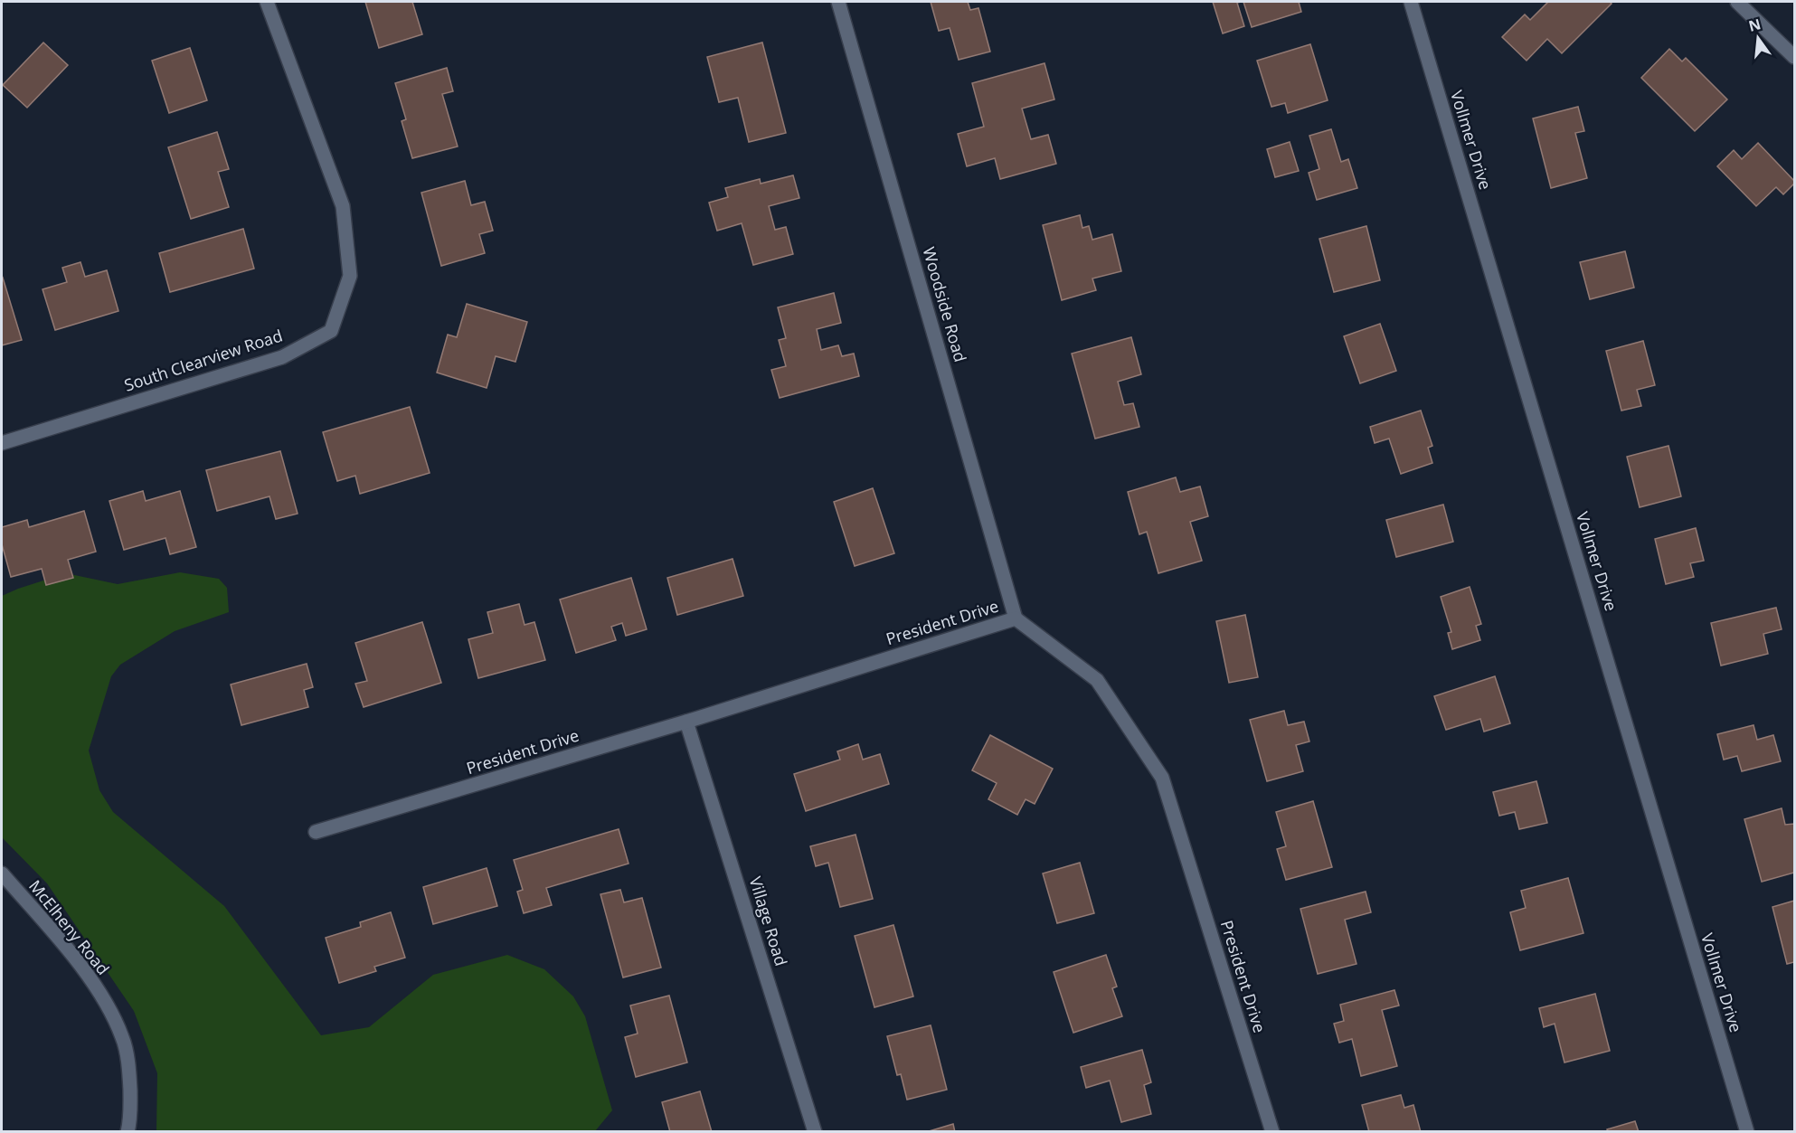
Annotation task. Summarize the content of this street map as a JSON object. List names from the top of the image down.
{
  "streets": {
    "street": [
      "Vollmer Drive",
      "Woodside Road",
      "South Clearview Road",
      "President Drive",
      "Village Road",
      "McElheny Road"
    ]
  },
  "crossings": [
    ["Woodside Road", "President Drive"],
    ["President Drive", "Village Road"]
  ],
  "north": "top"
}
